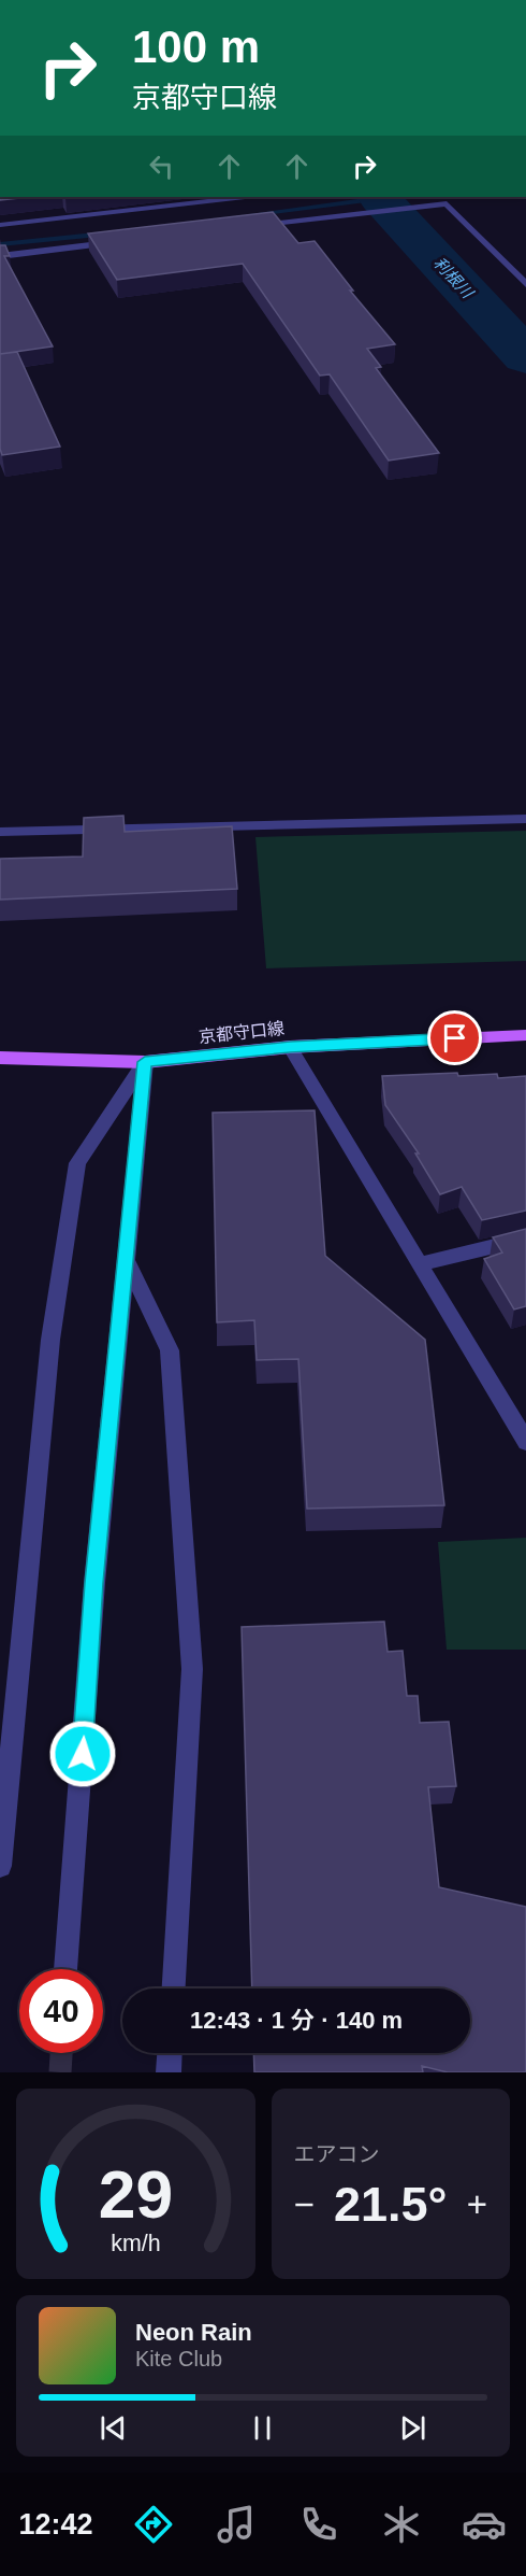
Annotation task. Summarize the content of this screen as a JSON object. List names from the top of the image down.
{
  "streets": {
    "main road": ["京都守口線"]
  },
  "water": ["利根川"],
  "page": {
    "turn": ["100 m", "京都守口線"],
    "limit": "40",
    "trip": "12:43 · 1 分 · 140 m",
    "tile": "エアコン",
    "heat": ["−", "21.5°", "+"],
    "song": ["Neon Rain", "Kite Club"],
    "tabs": "12:42",
    "gauge": ["29", "km/h"]
  }
}
